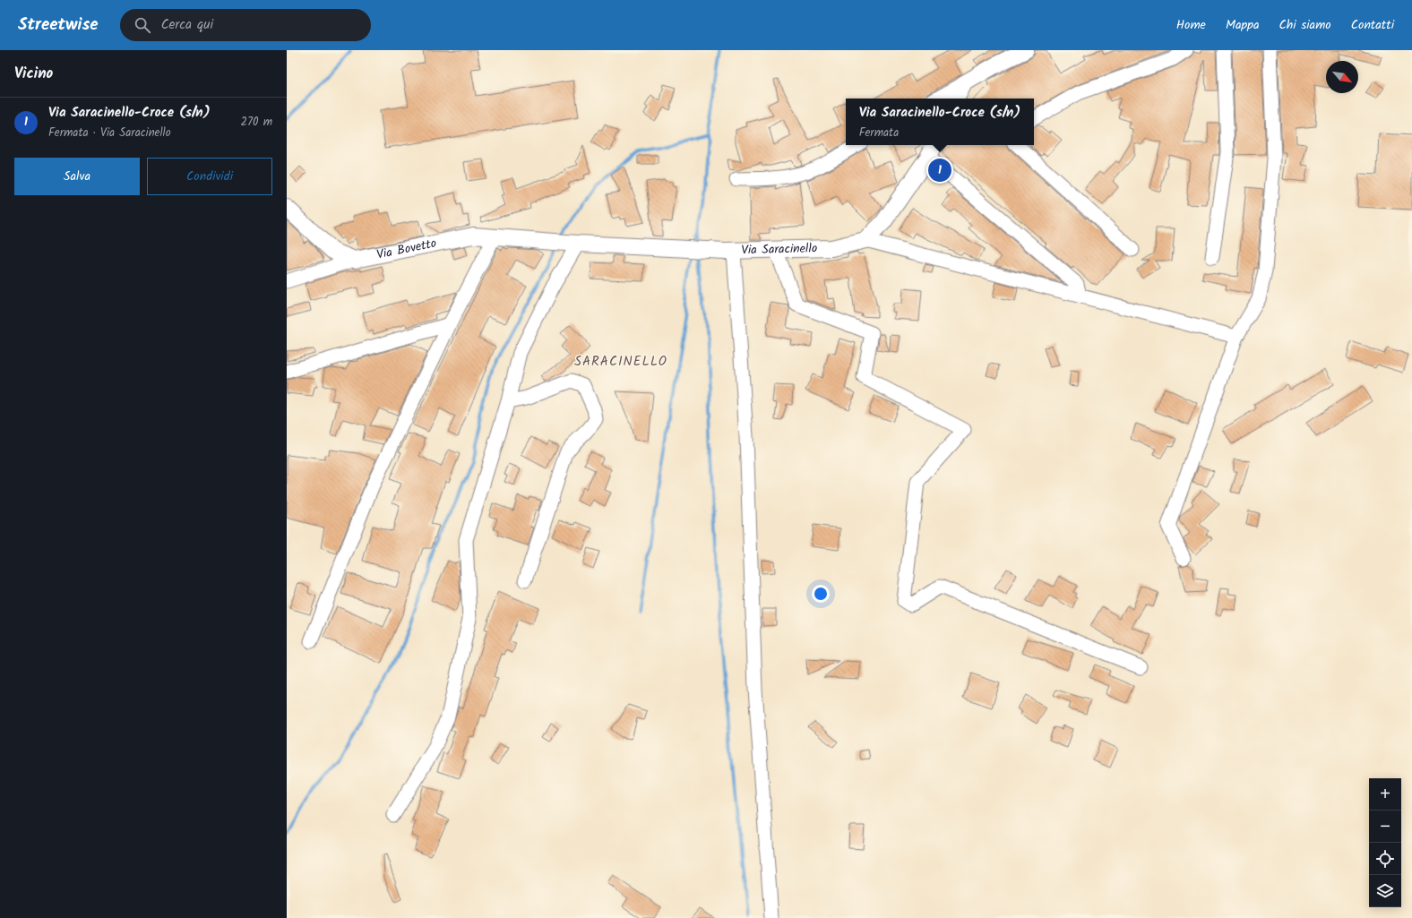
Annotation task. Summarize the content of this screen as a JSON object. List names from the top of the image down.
{
  "streets": {
    "street": ["Via Bovetto", "Via Saracinello"]
  },
  "crossings": [
    ["Via Bovetto", "Via Saracinello"]
  ],
  "districts": ["SARACINELLO"],
  "north": "bottom right",
  "page": {
    "header": "Streetwise",
    "search": "Cerca qui",
    "nav": [
      "Home",
      "Mappa",
      "Chi siamo",
      "Contatti"
    ],
    "heading": "Vicino",
    "list": [
      {
        "mark": "1",
        "name": "Via Saracinello-Croce (s/n)",
        "note": "Fermata · Via Saracinello",
        "value": "270 m"
      }
    ],
    "popup": ["Via Saracinello-Croce (s/n)", "Fermata"],
    "buttons": ["Salva", "Condividi"],
    "pins": "1",
    "map_buttons": ["+", "−"]
  }
}
